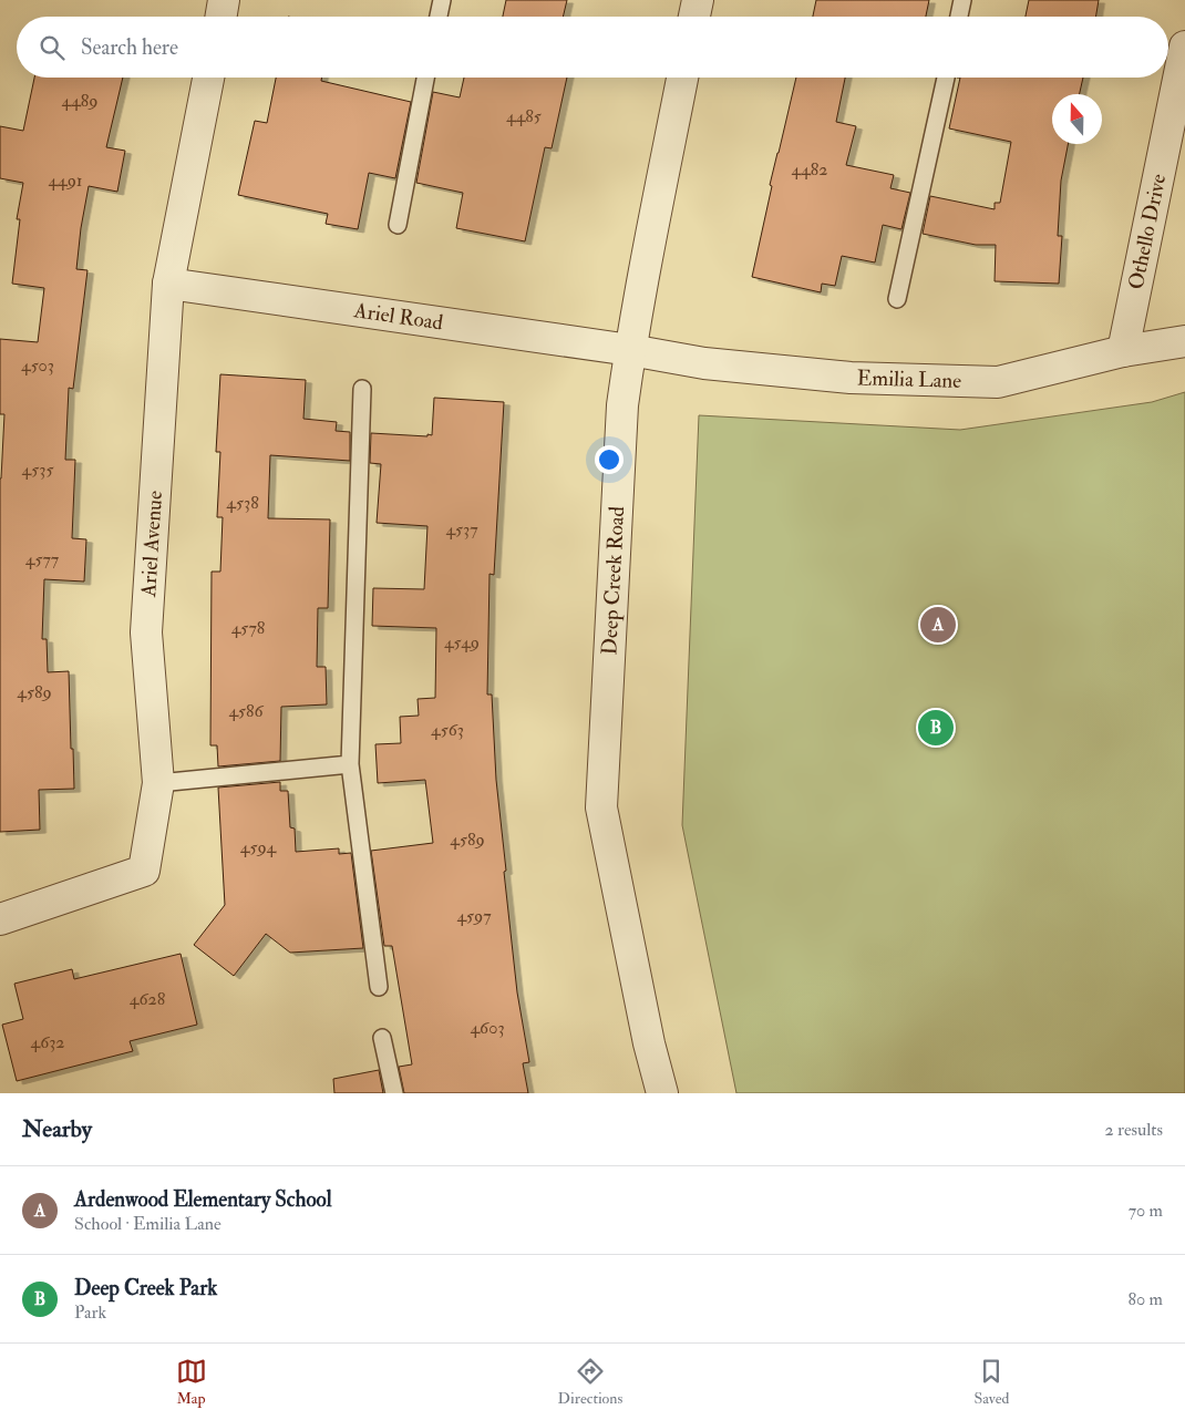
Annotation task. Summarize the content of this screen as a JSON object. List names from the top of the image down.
{
  "streets": {
    "street": [
      "Othello Drive",
      "Ariel Road",
      "Emilia Lane",
      "Ariel Avenue",
      "Deep Creek Road"
    ]
  },
  "crossings": [
    ["Othello Drive", "Emilia Lane"],
    ["Ariel Road", "Emilia Lane"],
    ["Ariel Road", "Ariel Avenue"],
    ["Ariel Road", "Deep Creek Road"],
    ["Emilia Lane", "Deep Creek Road"]
  ],
  "house_numbers": [
    "4489",
    "4485",
    "4482",
    "4491",
    "4503",
    "4535",
    "4538",
    "4537",
    "4577",
    "4578",
    "4549",
    "4589",
    "4586",
    "4563",
    "4589",
    "4594",
    "4597",
    "4628",
    "4603",
    "4632"
  ],
  "north": "top",
  "page": {
    "search": "Search here",
    "pins": ["A", "B"],
    "heading": ["Nearby", "2 results"],
    "list": [
      {
        "mark": "A",
        "name": "Ardenwood Elementary School",
        "note": "School · Emilia Lane",
        "value": "70 m"
      },
      {
        "mark": "B",
        "name": "Deep Creek Park",
        "note": "Park",
        "value": "80 m"
      }
    ],
    "nav": ["Map", "Directions", "Saved"]
  }
}
